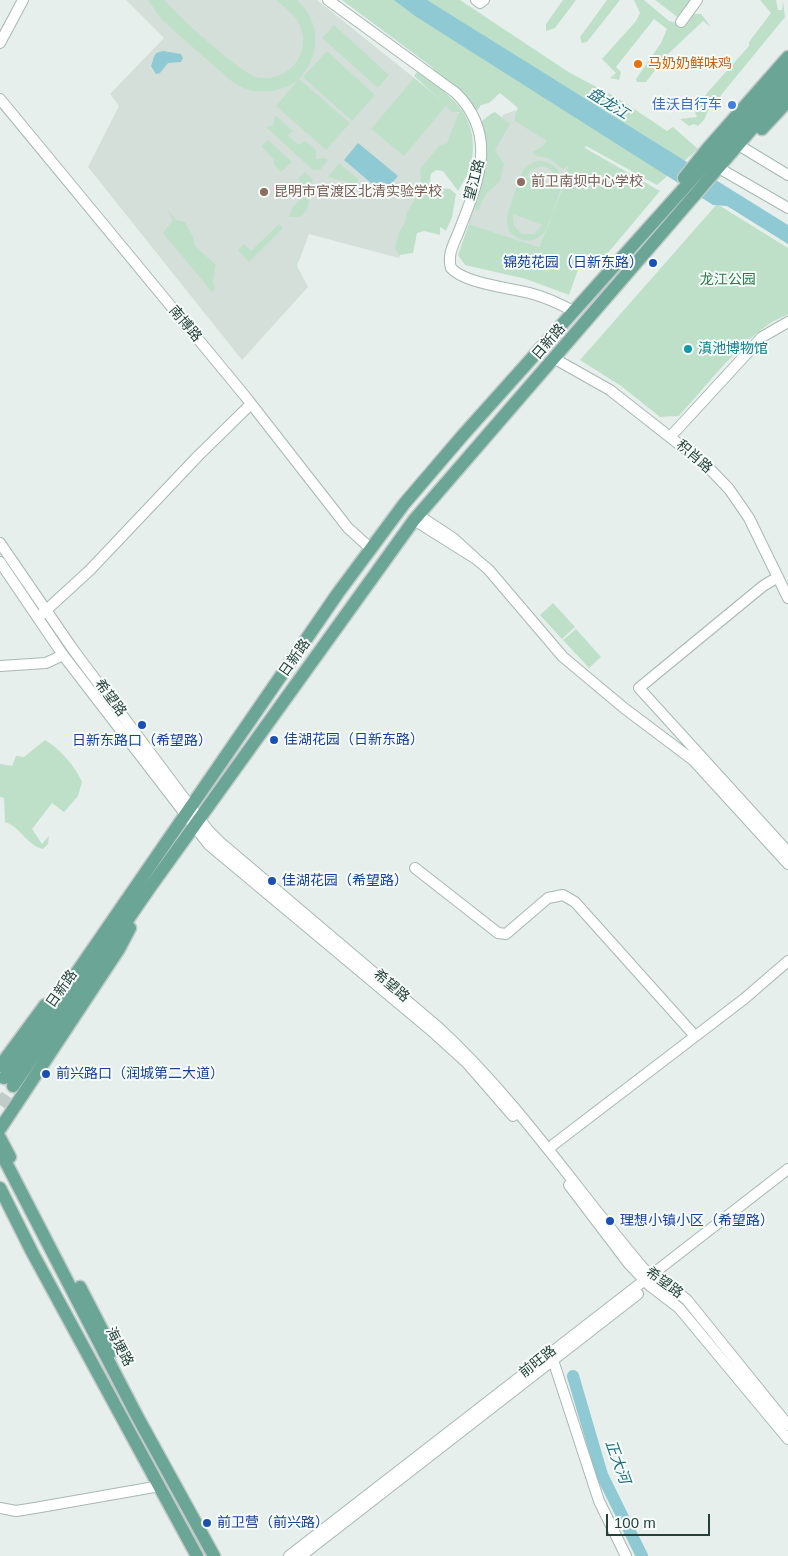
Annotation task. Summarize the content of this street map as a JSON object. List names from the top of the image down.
{
  "streets": {
    "main road": ["日新路", "海埂路"],
    "street": [
      "望江路",
      "南博路",
      "积肖路",
      "希望路",
      "前旺路"
    ]
  },
  "crossings": [
    ["望江路", "日新路"],
    ["南博路", "日新路"],
    ["日新路", "积肖路"],
    ["日新路", "希望路"],
    ["希望路", "前旺路"]
  ],
  "water": ["盘龙江", "正大河"],
  "parks": ["龙江公园"],
  "places": [
    "马奶奶鲜味鸡",
    "佳沃自行车",
    "前卫南坝中心学校",
    "昆明市官渡区北清实验学校",
    "锦苑花园（日新东路）",
    "滇池博物馆",
    "日新东路口（希望路）",
    "佳湖花园（日新东路）",
    "佳湖花园（希望路）",
    "前兴路口（润城第二大道）",
    "理想小镇小区（希望路）",
    "前卫营（前兴路）"
  ],
  "scale_bar": "100 m"
}
